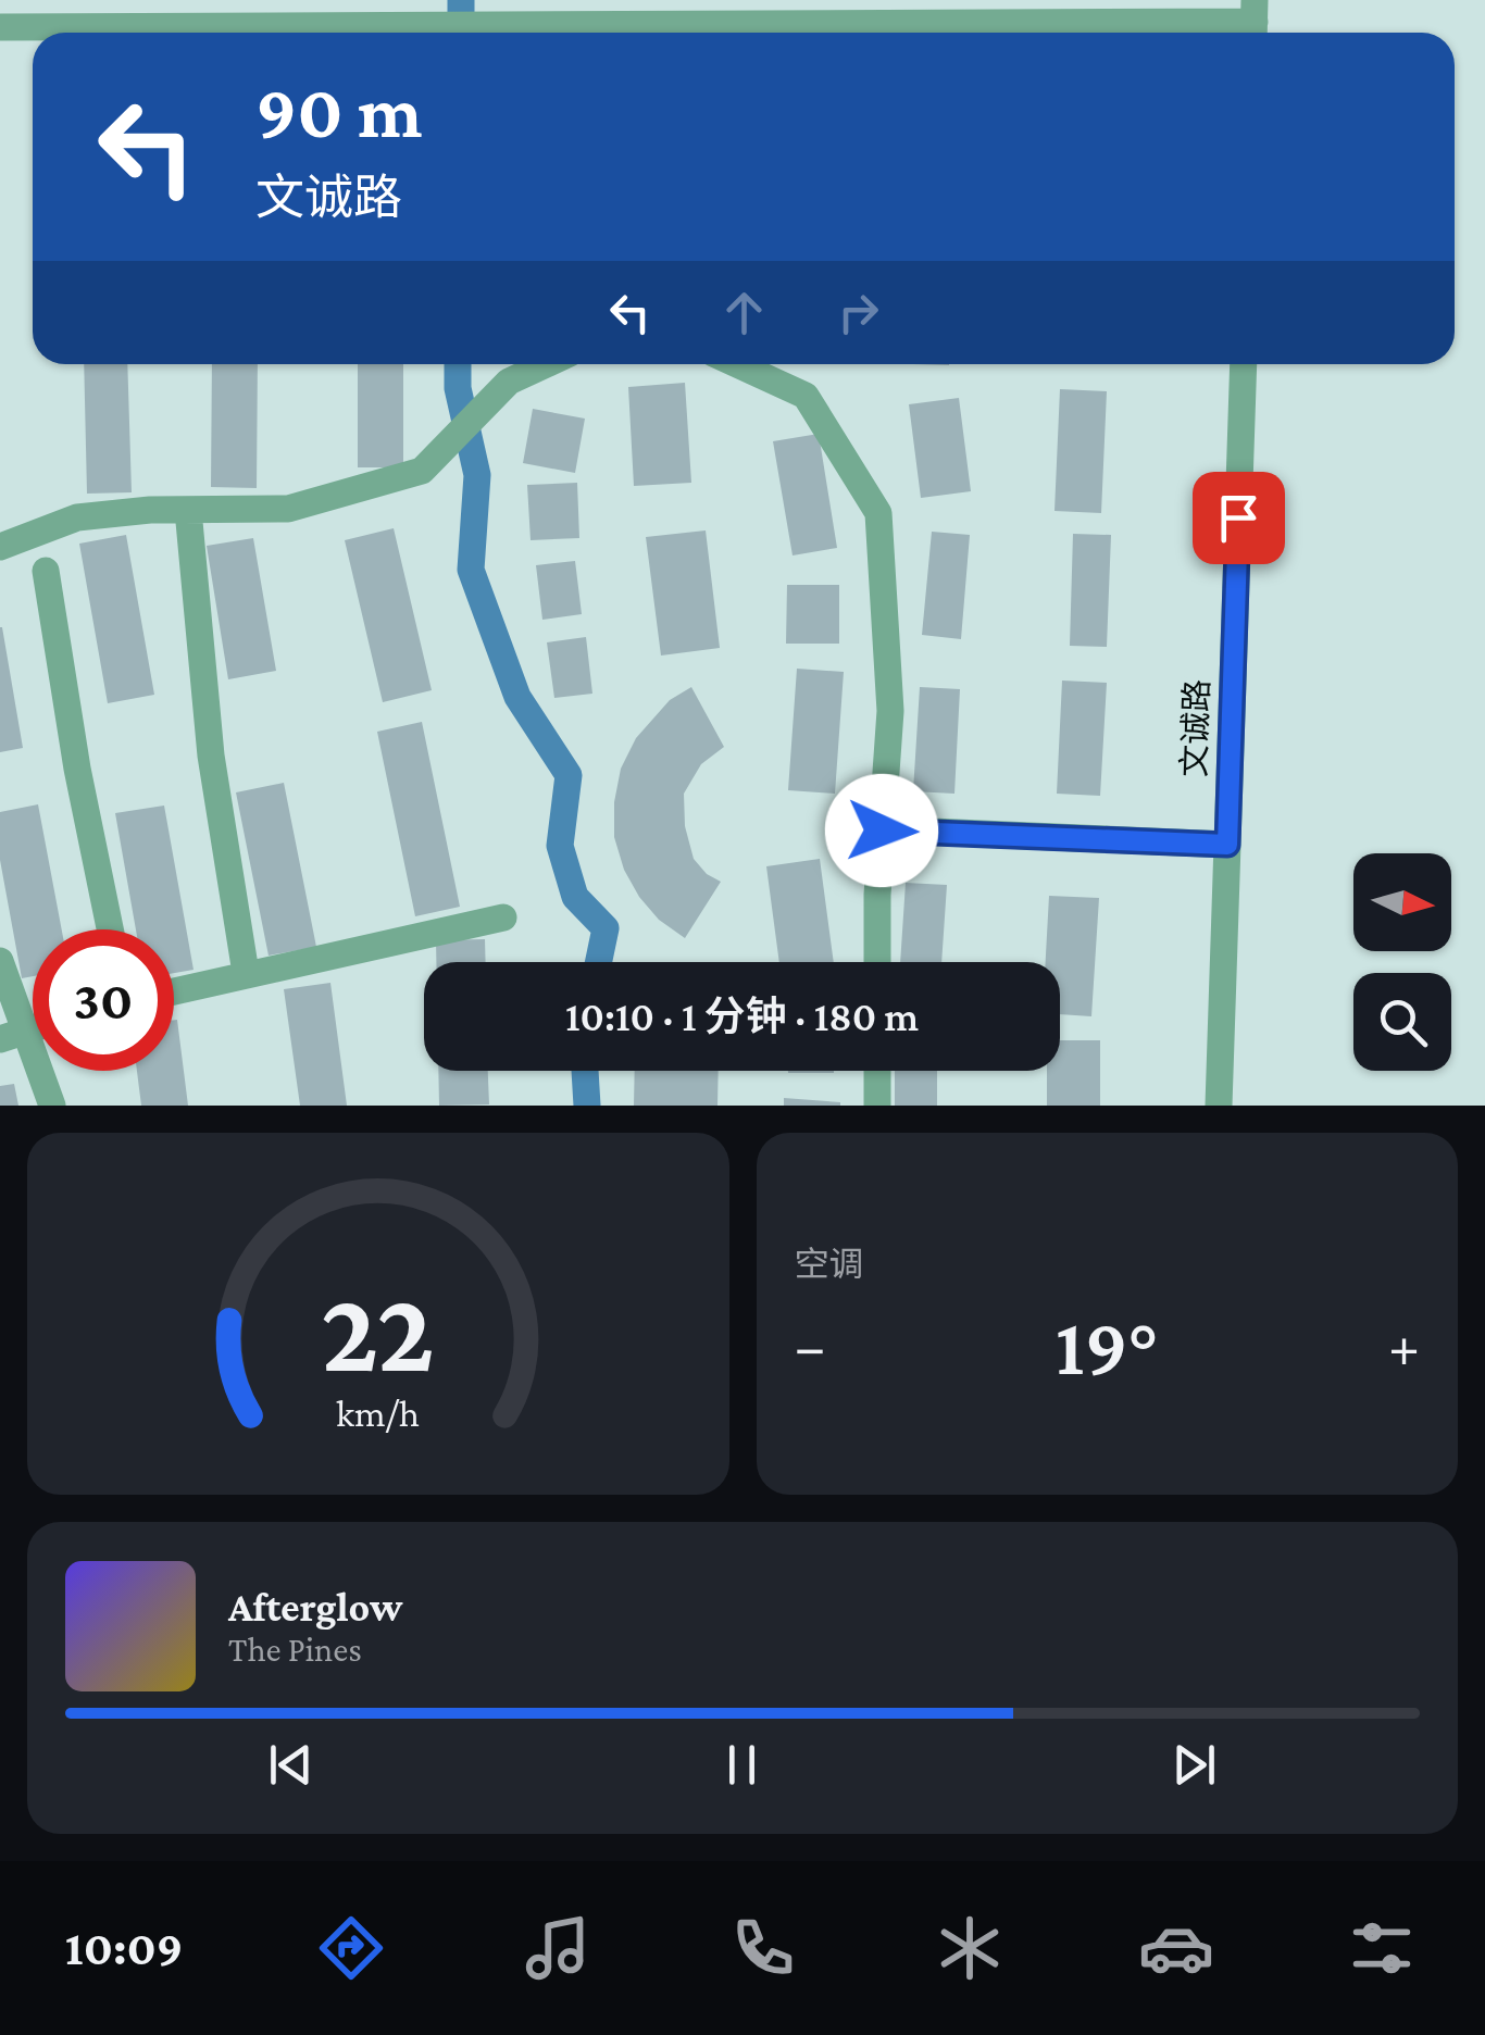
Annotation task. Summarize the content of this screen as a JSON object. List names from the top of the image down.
{
  "streets": {
    "street": ["文诚路"]
  },
  "north": "right",
  "page": {
    "turn": ["90 m", "文诚路"],
    "limit": "30",
    "trip": "10:10 · 1 分钟 · 180 m",
    "tile": "空调",
    "heat": ["−", "19°", "+"],
    "song": ["Afterglow", "The Pines"],
    "tabs": "10:09",
    "gauge": ["22", "km/h"]
  }
}
